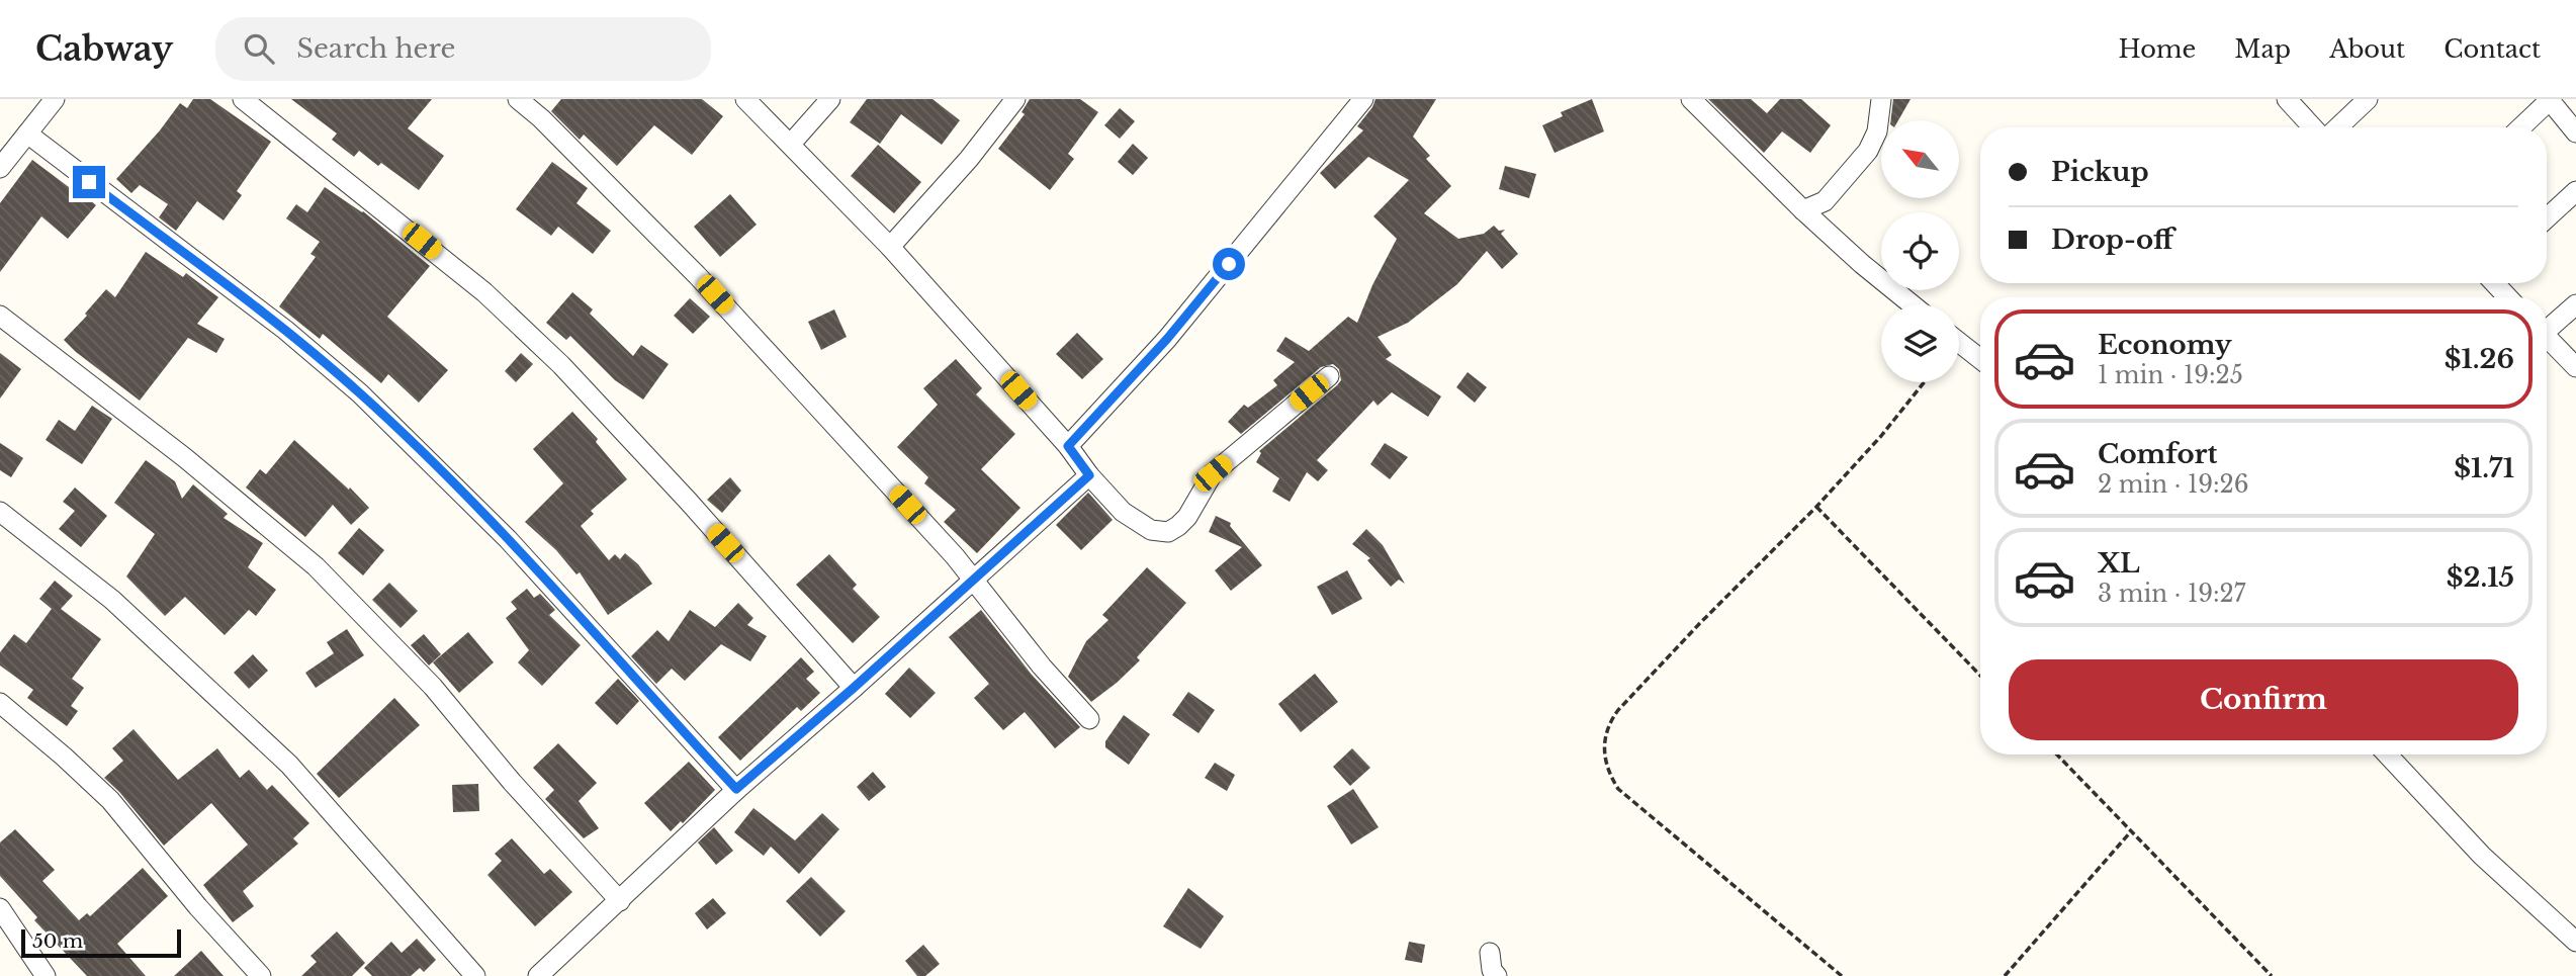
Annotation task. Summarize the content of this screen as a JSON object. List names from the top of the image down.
{
  "scale_bar": "50 m",
  "north": "top left",
  "page": {
    "header": "Cabway",
    "search": "Search here",
    "nav": [
      "Home",
      "Map",
      "About",
      "Contact"
    ],
    "banner": ["Pickup", "Drop-off"],
    "list": [
      {
        "name": "Economy",
        "note": "1 min · 19:25",
        "value": "$1.26"
      },
      {
        "name": "Comfort",
        "note": "2 min · 19:26",
        "value": "$1.71"
      },
      {
        "name": "XL",
        "note": "3 min · 19:27",
        "value": "$2.15"
      }
    ],
    "buttons": "Confirm",
    "scale": "50 m"
  }
}
